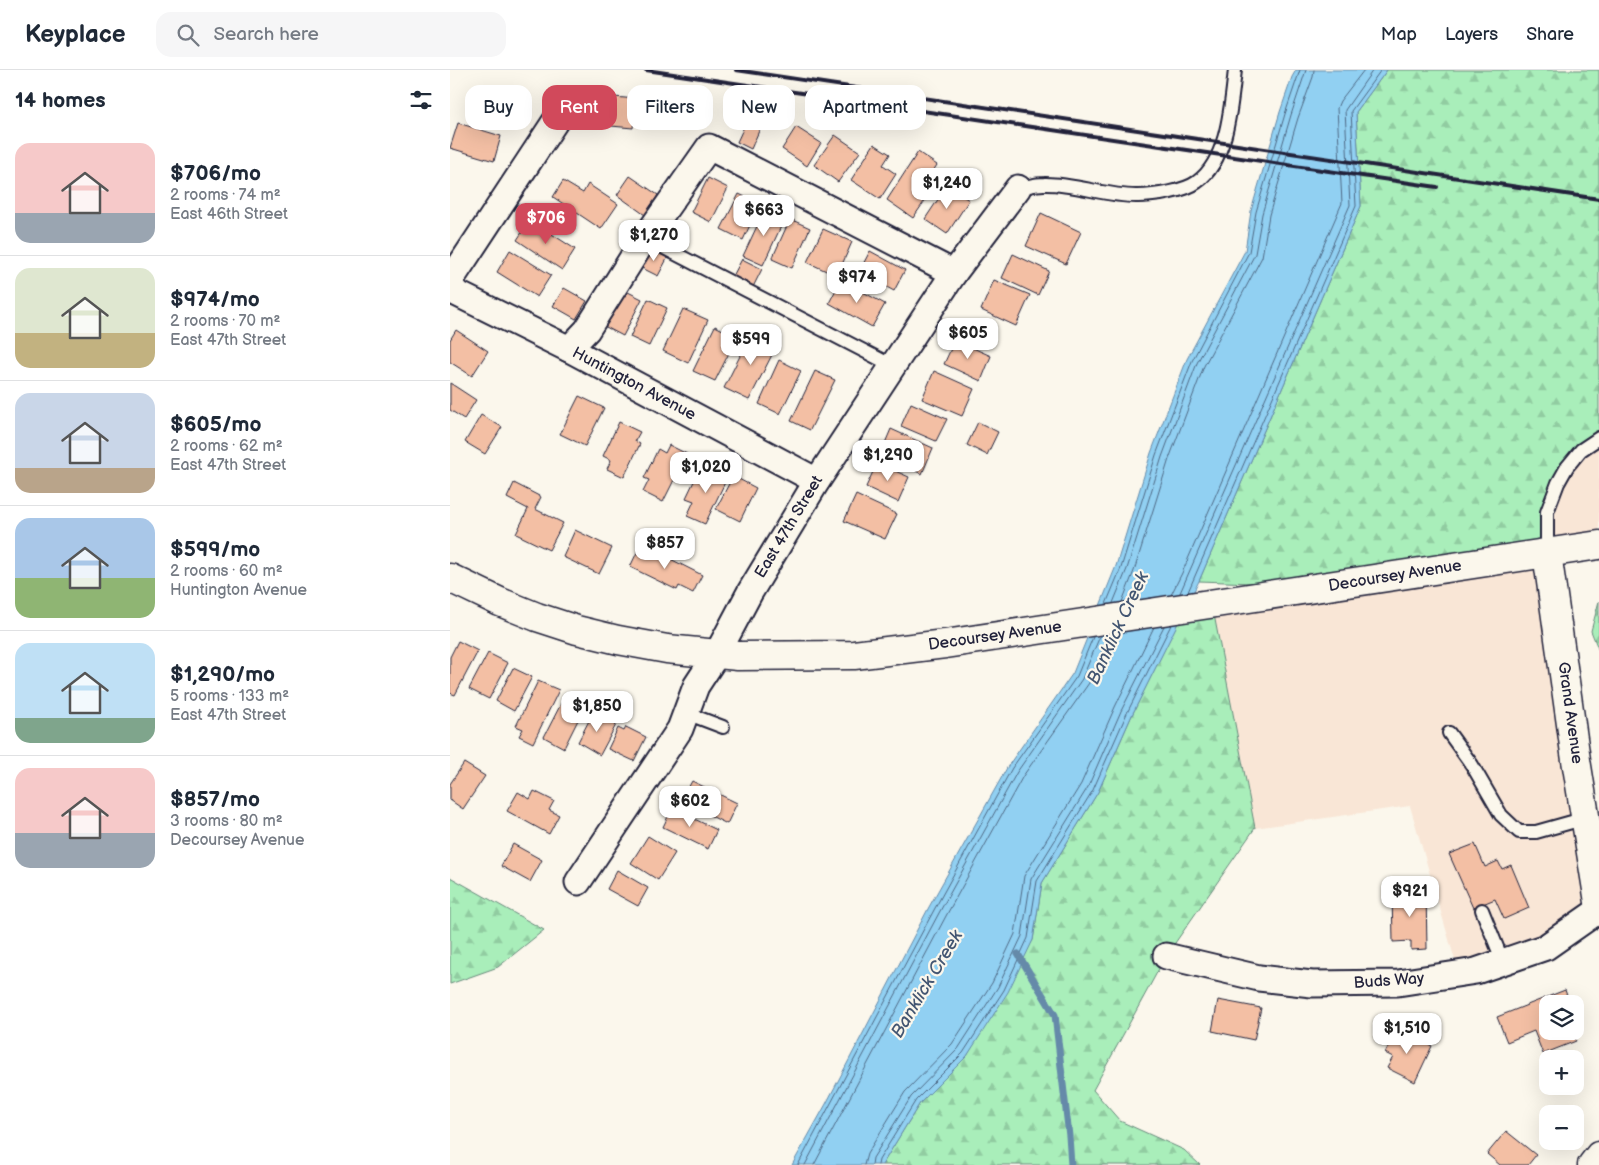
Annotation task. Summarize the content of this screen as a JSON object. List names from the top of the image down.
{
  "streets": {
    "main road": ["Decoursey Avenue", "Grand Avenue"],
    "street": ["Huntington Avenue", "East 47th Street", "Buds Way"]
  },
  "crossings": [
    ["Huntington Avenue", "East 47th Street"],
    ["East 47th Street", "Decoursey Avenue"],
    ["Decoursey Avenue", "Grand Avenue"]
  ],
  "water": ["Banklick Creek"],
  "page": {
    "header": "Keyplace",
    "search": "Search here",
    "nav": ["Map", "Layers", "Share"],
    "heading": "14 homes",
    "chip": [
      "Buy",
      "Rent",
      "Filters",
      "New",
      "Apartment"
    ],
    "list": [
      {
        "name": "$706/mo",
        "note": "2 rooms · 74 m² · East 46th Street"
      },
      {
        "name": "$974/mo",
        "note": "2 rooms · 70 m² · East 47th Street"
      },
      {
        "name": "$605/mo",
        "note": "2 rooms · 62 m² · East 47th Street"
      },
      {
        "name": "$599/mo",
        "note": "2 rooms · 60 m² · Huntington Avenue"
      },
      {
        "name": "$1,290/mo",
        "note": "5 rooms · 133 m² · East 47th Street"
      },
      {
        "name": "$857/mo",
        "note": "3 rooms · 80 m² · Decoursey Avenue"
      }
    ],
    "price": [
      "$1,240",
      "$663",
      "$706",
      "$1,270",
      "$974",
      "$605",
      "$599",
      "$1,290",
      "$1,020",
      "$857",
      "$1,850",
      "$602",
      "$921",
      "$1,510"
    ],
    "map_buttons": ["+", "−"]
  }
}
